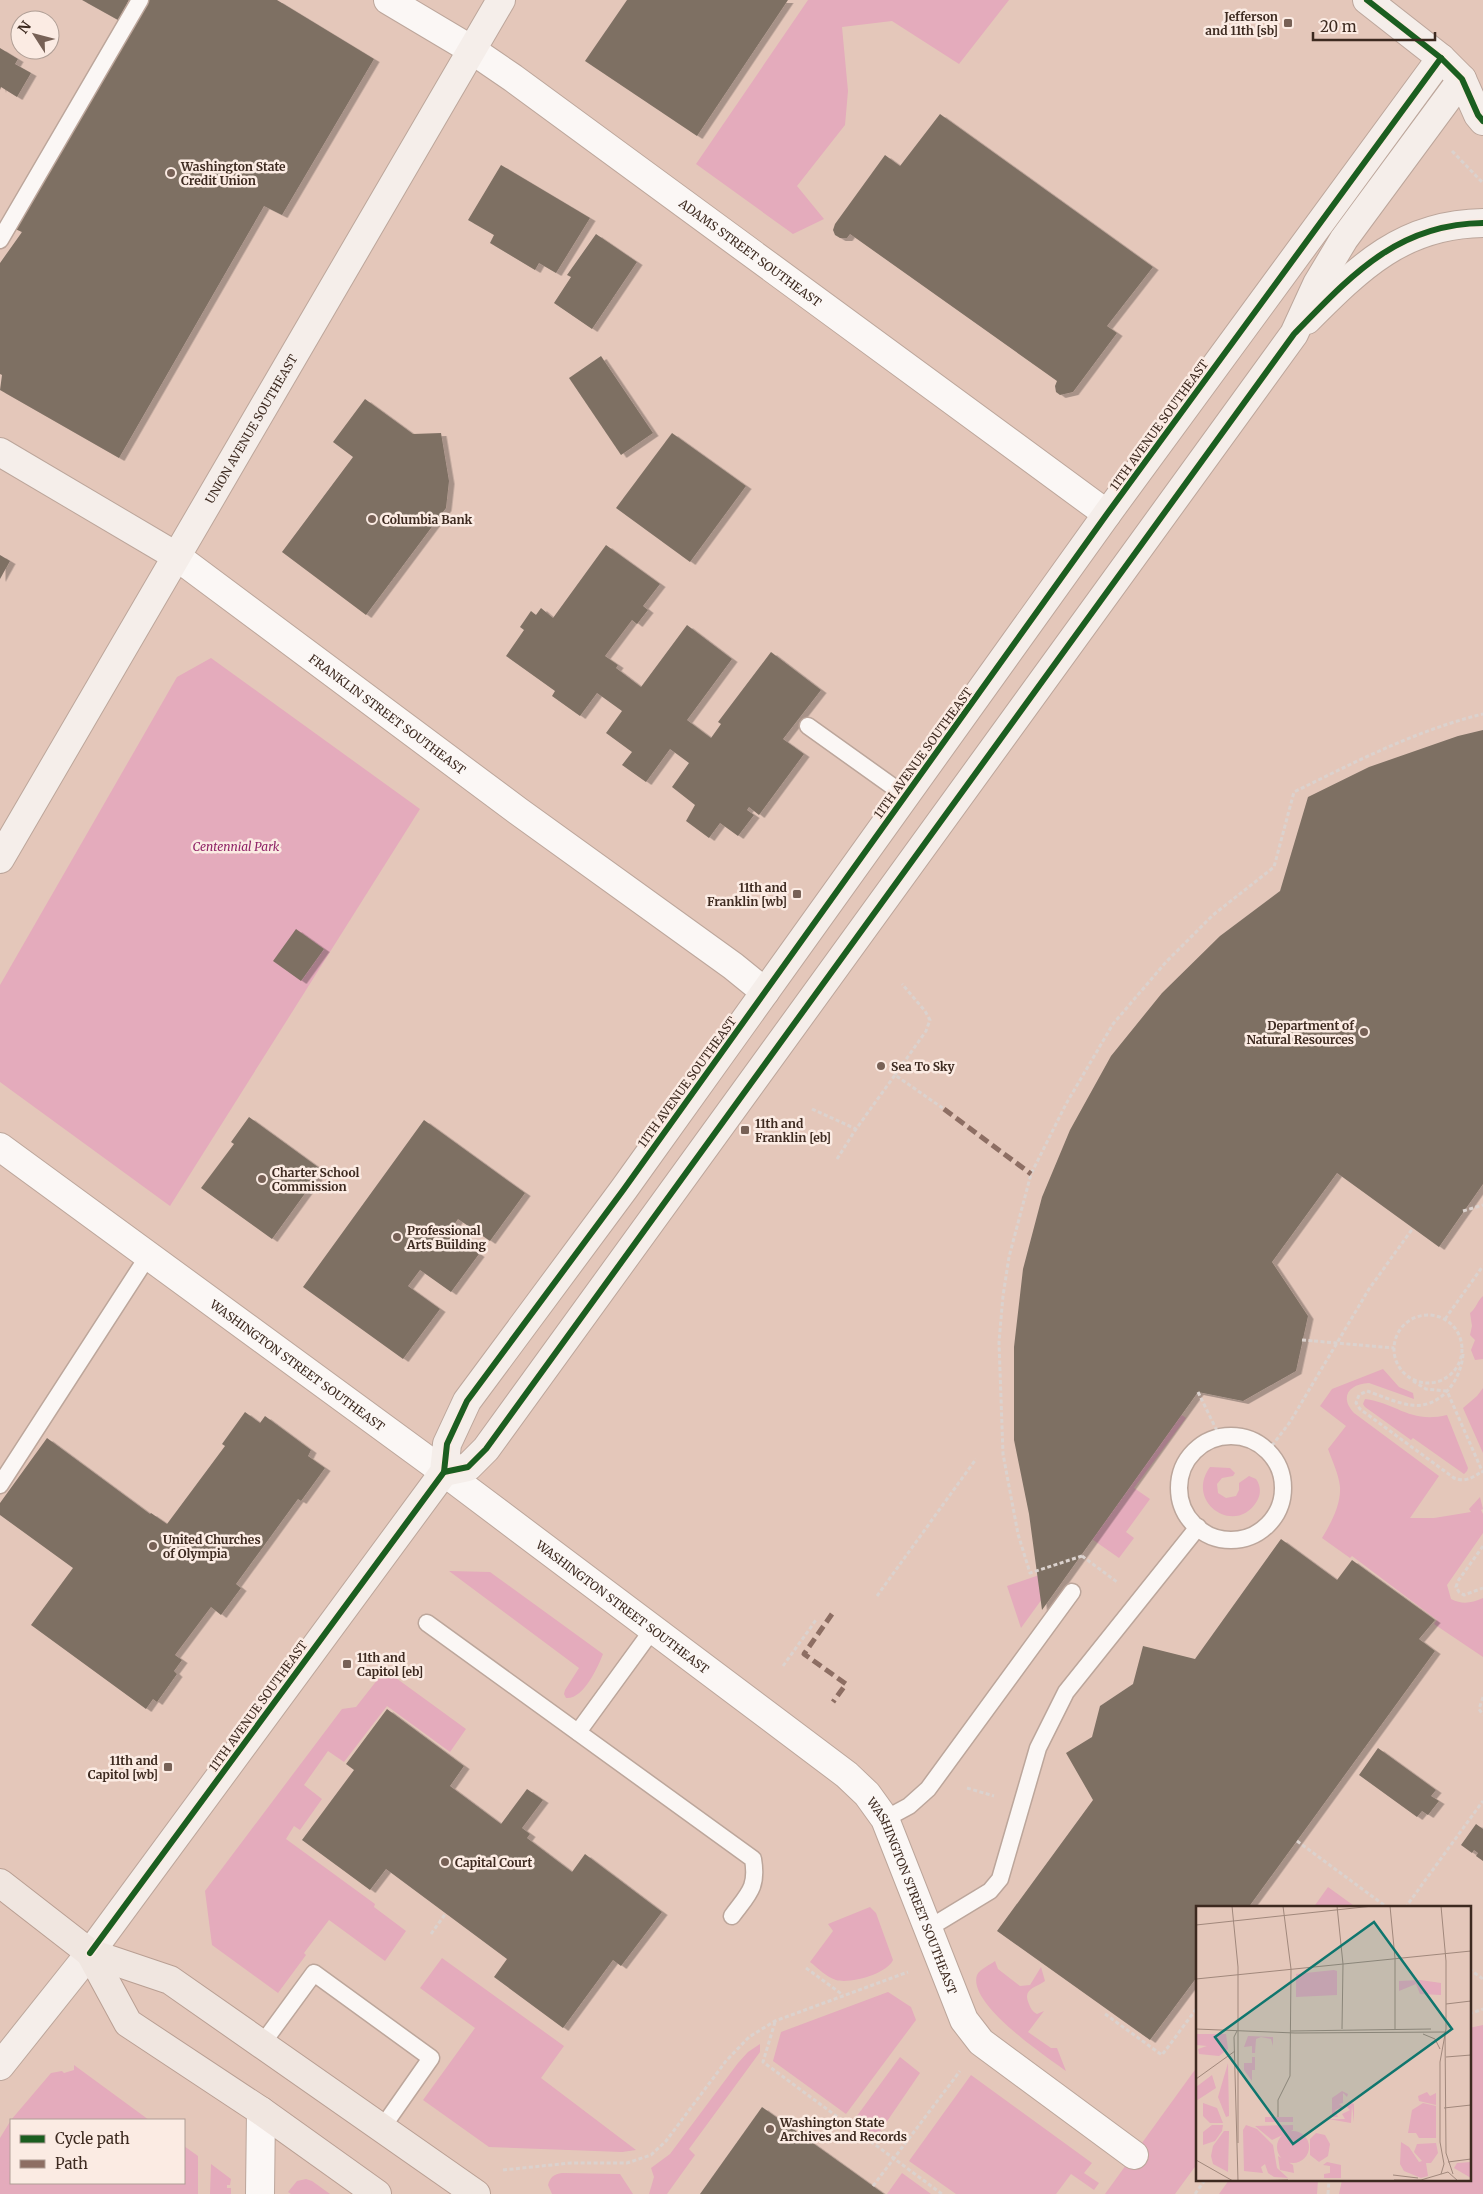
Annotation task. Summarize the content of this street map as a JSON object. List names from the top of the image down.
{
  "streets": {
    "street": [
      "ADAMS STREET SOUTHEAST",
      "11TH AVENUE SOUTHEAST",
      "UNION AVENUE SOUTHEAST",
      "FRANKLIN STREET SOUTHEAST",
      "WASHINGTON STREET SOUTHEAST"
    ]
  },
  "crossings": [
    ["ADAMS STREET SOUTHEAST", "11TH AVENUE SOUTHEAST"],
    ["ADAMS STREET SOUTHEAST", "UNION AVENUE SOUTHEAST"],
    ["11TH AVENUE SOUTHEAST", "FRANKLIN STREET SOUTHEAST"],
    ["11TH AVENUE SOUTHEAST", "WASHINGTON STREET SOUTHEAST"],
    ["UNION AVENUE SOUTHEAST", "FRANKLIN STREET SOUTHEAST"]
  ],
  "parks": ["Centennial Park"],
  "places": {
    "transit": [
      "Jefferson and 11th [sb]",
      "11th and Franklin [wb]",
      "11th and Franklin [eb]",
      "11th and Capitol [eb]",
      "11th and Capitol [wb]"
    ],
    "other": [
      "Washington State Credit Union",
      "Columbia Bank",
      "Department of Natural Resources",
      "Sea To Sky",
      "Charter School Commission",
      "Professional Arts Building",
      "United Churches of Olympia",
      "Capital Court",
      "Washington State Archives and Records"
    ]
  },
  "legend": ["Cycle path", "Path"],
  "scale_bar": "20 m",
  "north": "top left"
}
